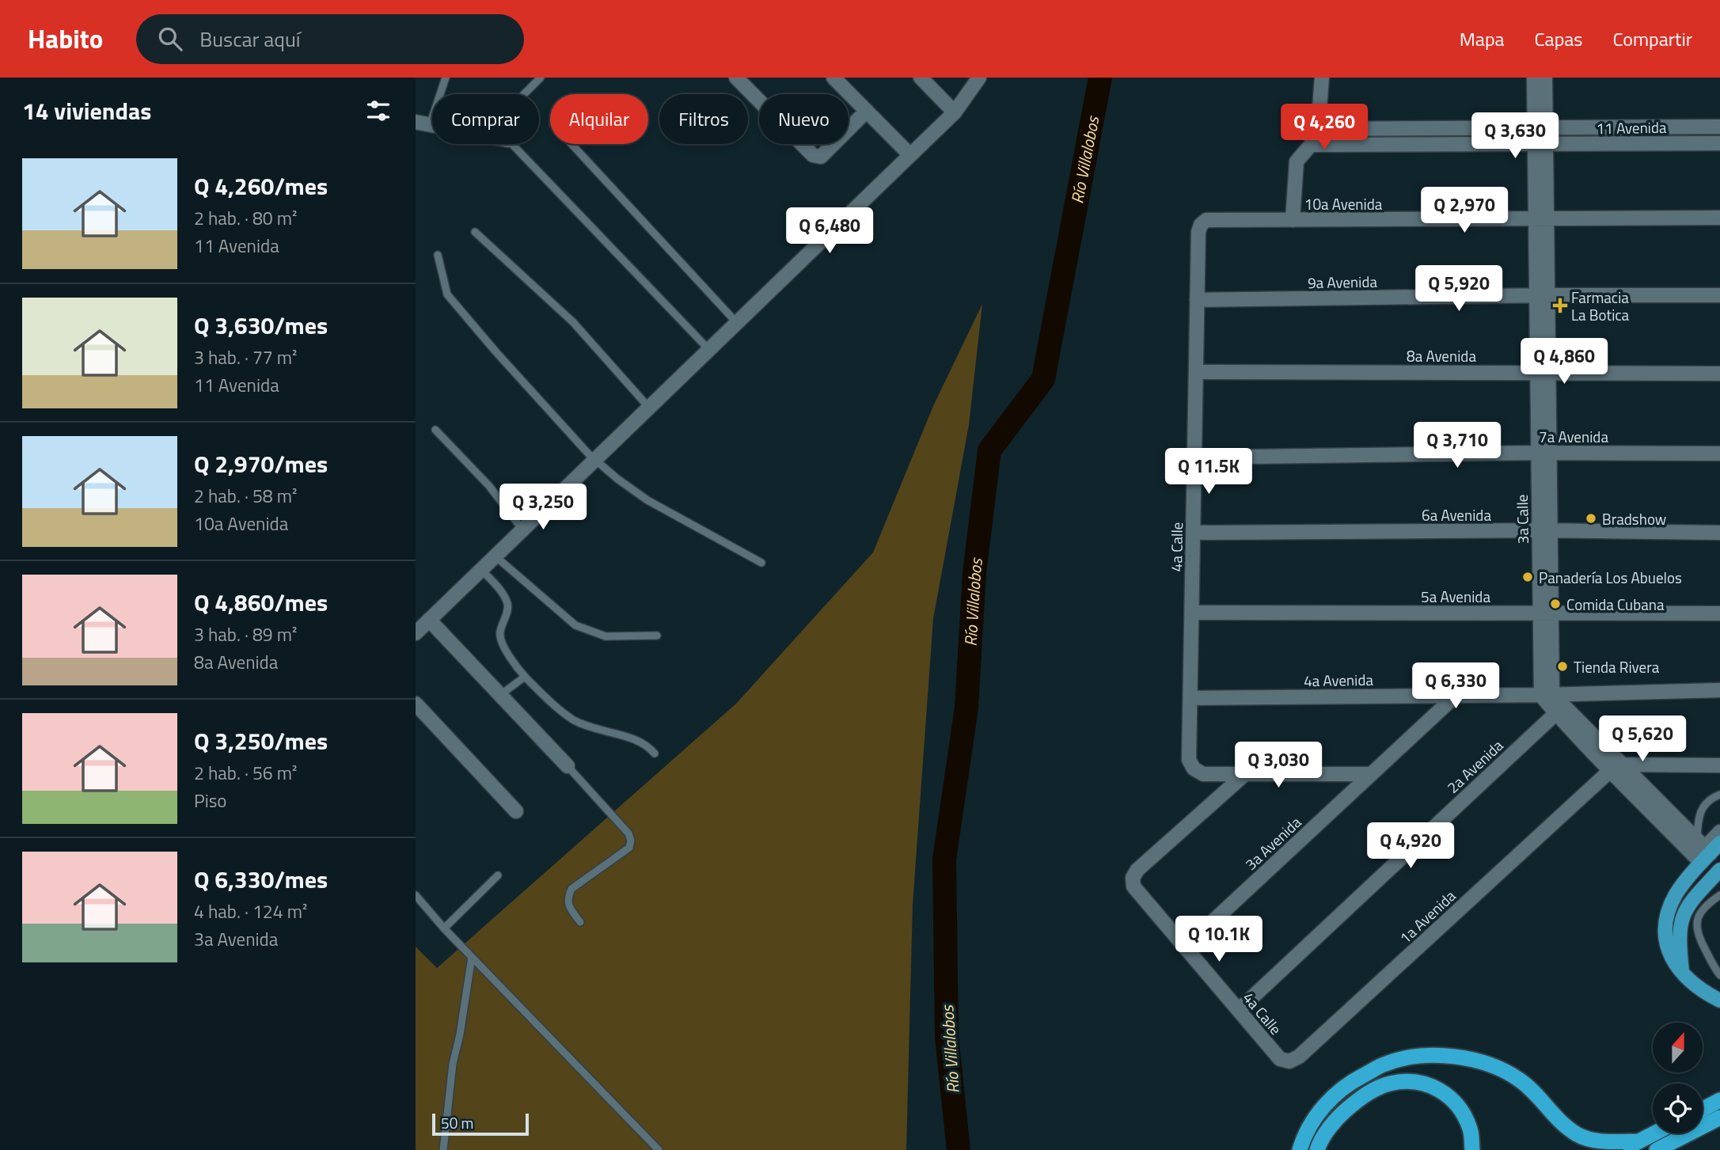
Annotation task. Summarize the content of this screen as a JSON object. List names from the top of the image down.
{
  "streets": {
    "street": [
      "11 Avenida",
      "10a Avenida",
      "9a Avenida",
      "8a Avenida",
      "7a Avenida",
      "6a Avenida",
      "3a Calle",
      "4a Calle",
      "5a Avenida",
      "4a Avenida",
      "2a Avenida",
      "3a Avenida",
      "1a Avenida"
    ]
  },
  "crossings": [
    ["11 Avenida", "3a Calle"],
    ["10a Avenida", "3a Calle"],
    ["10a Avenida", "4a Calle"],
    ["9a Avenida", "3a Calle"],
    ["9a Avenida", "4a Calle"],
    ["8a Avenida", "3a Calle"],
    ["8a Avenida", "4a Calle"],
    ["7a Avenida", "3a Calle"],
    ["7a Avenida", "4a Calle"],
    ["6a Avenida", "3a Calle"],
    ["6a Avenida", "4a Calle"],
    ["3a Calle", "5a Avenida"],
    ["3a Calle", "4a Avenida"],
    ["4a Calle", "5a Avenida"],
    ["4a Calle", "4a Avenida"],
    ["4a Calle", "2a Avenida"],
    ["4a Calle", "3a Avenida"],
    ["4a Calle", "1a Avenida"],
    ["4a Avenida", "3a Avenida"]
  ],
  "water": ["Río Villalobos"],
  "places": {
    "health": ["Farmacia La Botica"],
    "other": [
      "Bradshow",
      "Panadería Los Abuelos",
      "Comida Cubana",
      "Tienda Rivera"
    ]
  },
  "scale_bar": "50 m",
  "north": "top",
  "page": {
    "header": "Habito",
    "search": "Buscar aquí",
    "nav": ["Mapa", "Capas", "Compartir"],
    "heading": "14 viviendas",
    "chip": [
      "Comprar",
      "Alquilar",
      "Filtros",
      "Nuevo"
    ],
    "price": [
      "Q 4,260",
      "Q 3,630",
      "Q 2,970",
      "Q 6,480",
      "Q 5,920",
      "Q 4,860",
      "Q 3,710",
      "Q 11.5K",
      "Q 3,250",
      "Q 6,330",
      "Q 5,620",
      "Q 3,030",
      "Q 4,920",
      "Q 10.1K"
    ],
    "list": [
      {
        "name": "Q 4,260/mes",
        "note": "2 hab. · 80 m² · 11 Avenida"
      },
      {
        "name": "Q 3,630/mes",
        "note": "3 hab. · 77 m² · 11 Avenida"
      },
      {
        "name": "Q 2,970/mes",
        "note": "2 hab. · 58 m² · 10a Avenida"
      },
      {
        "name": "Q 4,860/mes",
        "note": "3 hab. · 89 m² · 8a Avenida"
      },
      {
        "name": "Q 3,250/mes",
        "note": "2 hab. · 56 m² · Piso"
      },
      {
        "name": "Q 6,330/mes",
        "note": "4 hab. · 124 m² · 3a Avenida"
      }
    ],
    "scale": "50 m"
  }
}
